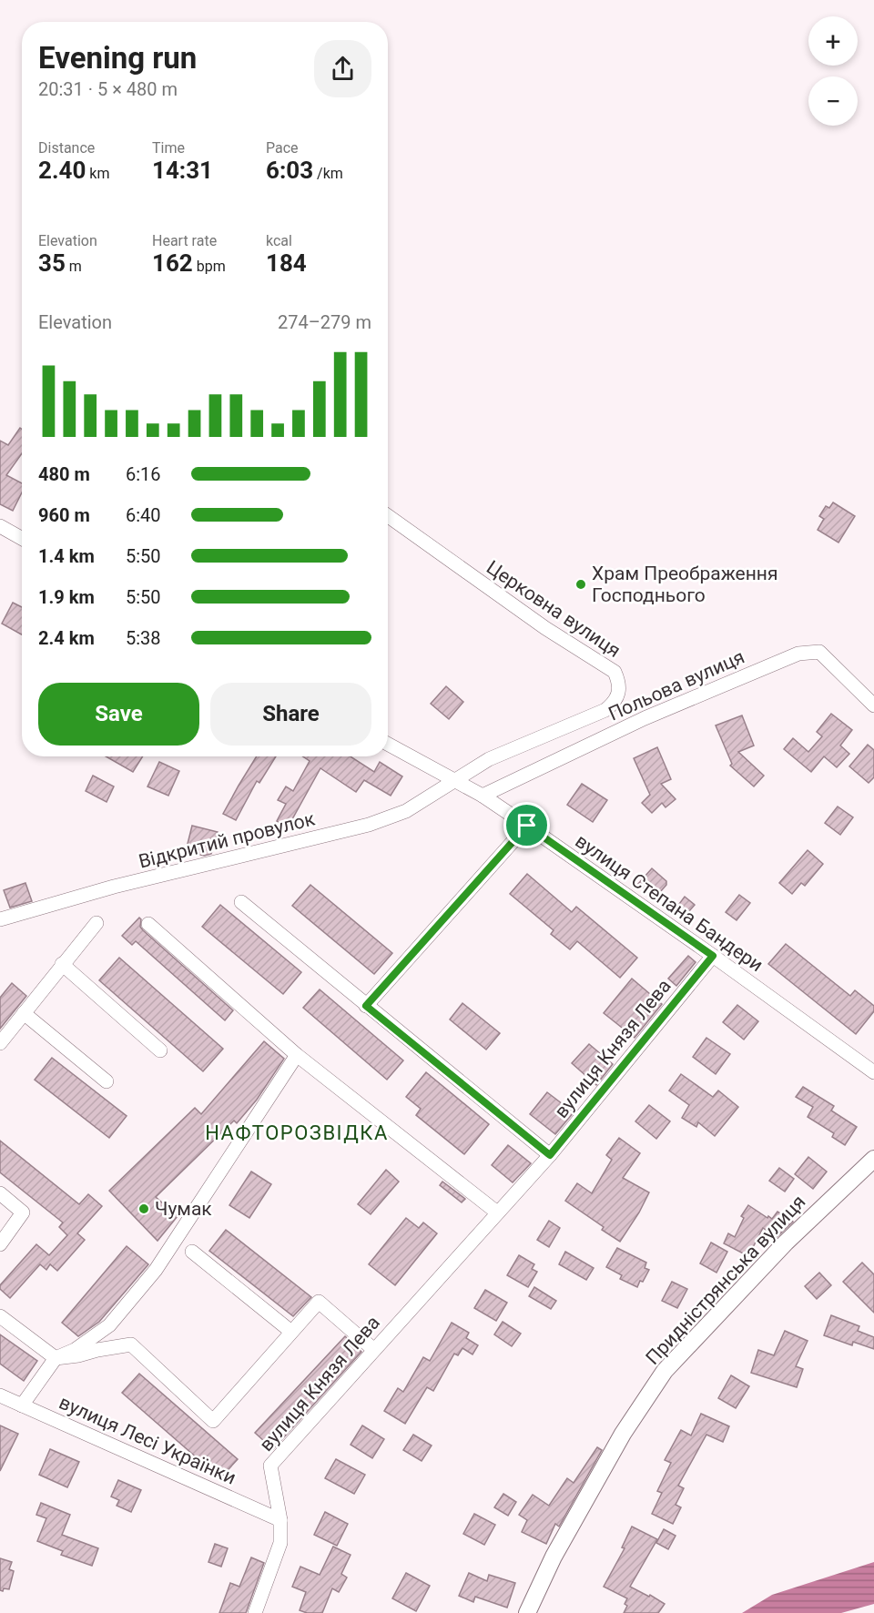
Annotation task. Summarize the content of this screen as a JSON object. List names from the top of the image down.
{
  "streets": {
    "main road": ["Придністрянська вулиця"],
    "street": [
      "Церковна вулиця",
      "Польова вулиця",
      "Відкритий провулок",
      "вулиця Степана Бандери",
      "вулиця Князя Лева",
      "вулиця Лесі Українки"
    ]
  },
  "crossings": [
    ["Церковна вулиця", "Відкритий провулок"],
    ["Церковна вулиця", "вулиця Степана Бандери"],
    ["Польова вулиця", "вулиця Степана Бандери"],
    ["Відкритий провулок", "вулиця Степана Бандери"],
    ["вулиця Степана Бандери", "вулиця Князя Лева"],
    ["вулиця Князя Лева", "вулиця Лесі Українки"]
  ],
  "districts": ["НАФТОРОЗВІДКА"],
  "places": ["Храм Преображення Господнього", "Чумак"],
  "page": {
    "map_buttons": ["+", "−"],
    "heading": ["Evening run", "20:31 · 5 × 480 m"],
    "stats": [
      ["Distance", "2.40 km"],
      ["Time", "14:31"],
      ["Pace", "6:03 /km"],
      ["Elevation", "35 m"],
      ["Heart rate", "162 bpm"],
      ["kcal", "184"]
    ],
    "chart": ["Elevation", "274–279 m"],
    "list": [
      {
        "name": "480 m",
        "note": "6:16"
      },
      {
        "name": "960 m",
        "note": "6:40"
      },
      {
        "name": "1.4 km",
        "note": "5:50"
      },
      {
        "name": "1.9 km",
        "note": "5:50"
      },
      {
        "name": "2.4 km",
        "note": "5:38"
      }
    ],
    "buttons": ["Save", "Share"]
  }
}
